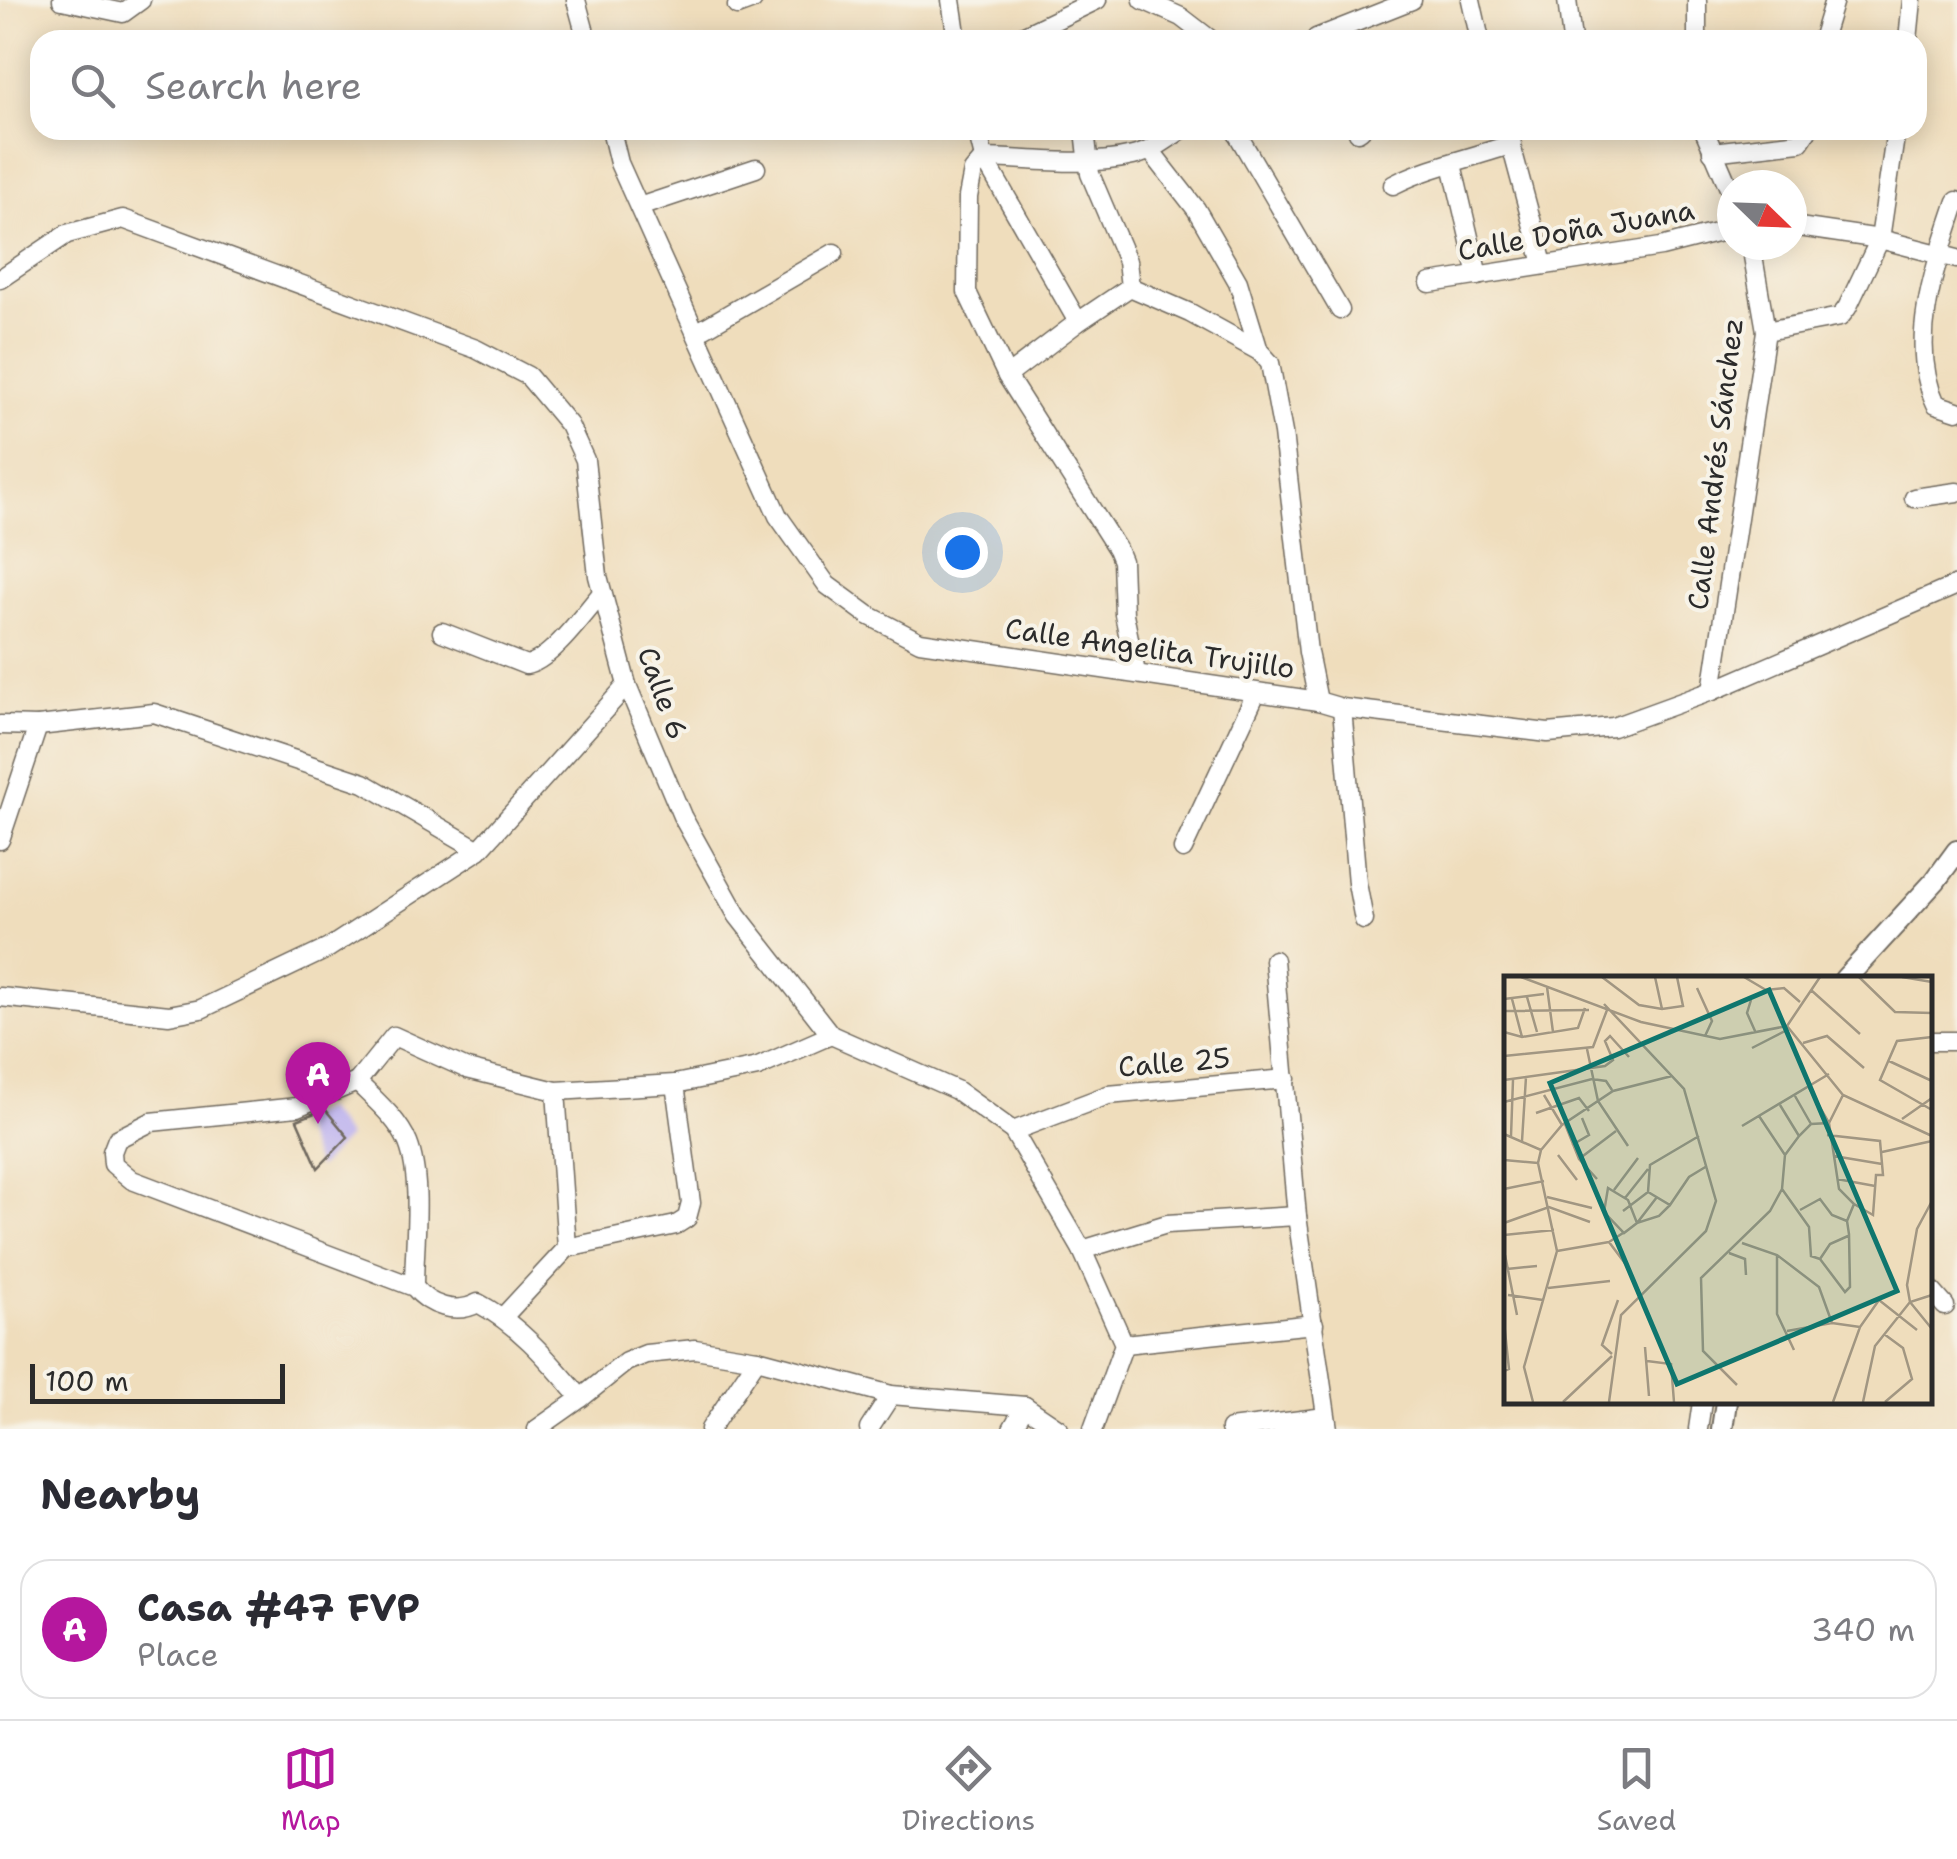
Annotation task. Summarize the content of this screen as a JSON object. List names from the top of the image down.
{
  "streets": {
    "street": [
      "Calle Doña Juana",
      "Calle Andrés Sánchez",
      "Calle Angelita Trujillo",
      "Calle 6",
      "Calle 25"
    ]
  },
  "crossings": [
    ["Calle Andrés Sánchez", "Calle Angelita Trujillo"],
    ["Calle 6", "Calle 25"]
  ],
  "scale_bar": "100 m",
  "north": "bottom right",
  "page": {
    "search": "Search here",
    "pins": "A",
    "scale": "100 m",
    "heading": "Nearby",
    "list": [
      {
        "mark": "A",
        "name": "Casa #47 FVP",
        "note": "Place",
        "value": "340 m"
      }
    ],
    "nav": ["Map", "Directions", "Saved"]
  }
}
